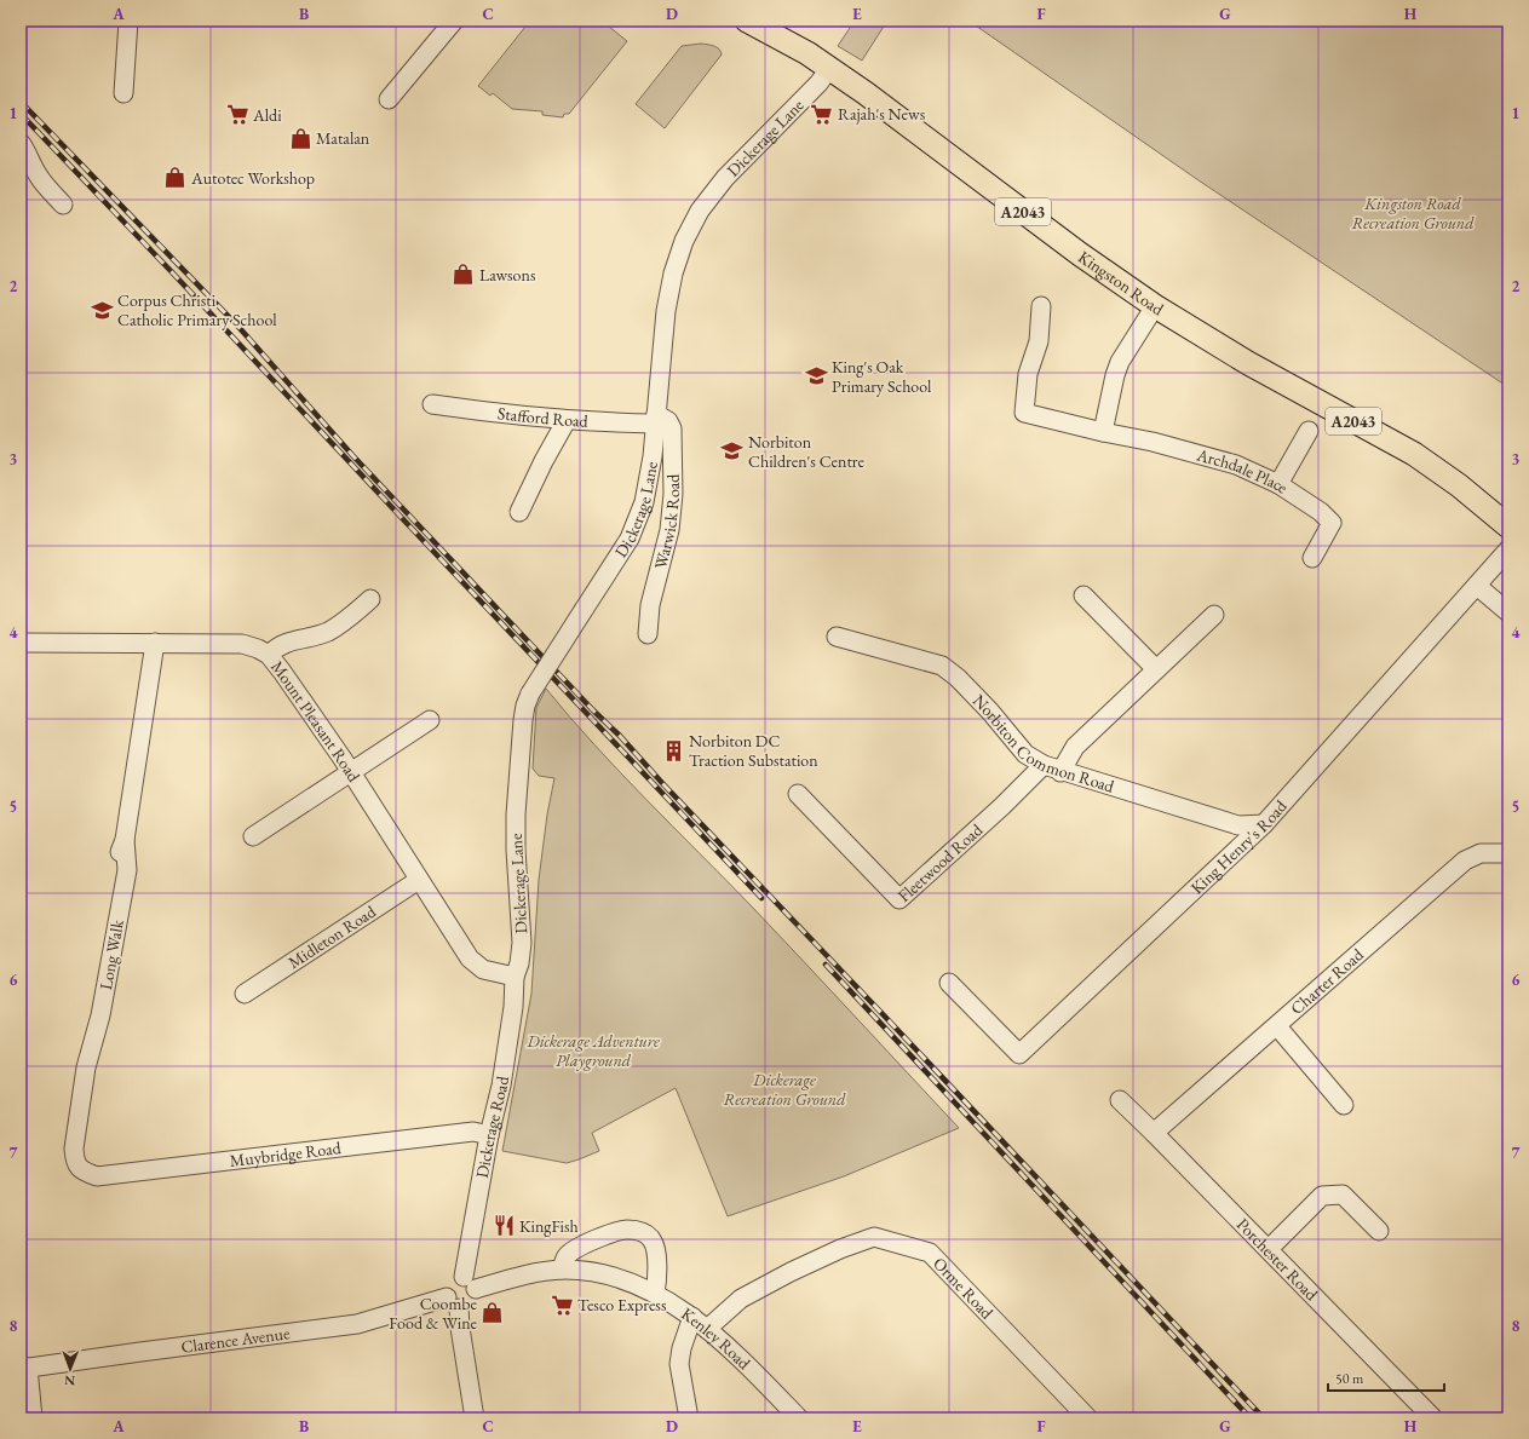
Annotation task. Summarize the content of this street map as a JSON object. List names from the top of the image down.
{
  "streets": {
    "main road": ["A2043", "Kingston Road"],
    "street": [
      "Dickerage Lane",
      "Stafford Road",
      "Archdale Place",
      "Warwick Road",
      "Mount Pleasant Road",
      "Norbiton Common Road",
      "King Henry's Road",
      "Fleetwood Road",
      "Midleton Road",
      "Long Walk",
      "Charter Road",
      "Dickerage Road",
      "Muybridge Road",
      "Porchester Road",
      "Orme Road",
      "Clarence Avenue",
      "Kenley Road"
    ]
  },
  "crossings": [
    ["Dickerage Lane", "Kingston Road"],
    ["Dickerage Lane", "Stafford Road"],
    ["Dickerage Lane", "Warwick Road"],
    ["Dickerage Lane", "Mount Pleasant Road"],
    ["Dickerage Lane", "Dickerage Road"],
    ["Stafford Road", "Warwick Road"],
    ["Mount Pleasant Road", "Midleton Road"],
    ["Mount Pleasant Road", "Long Walk"],
    ["Mount Pleasant Road", "Dickerage Road"],
    ["Norbiton Common Road", "King Henry's Road"],
    ["Norbiton Common Road", "Fleetwood Road"],
    ["Long Walk", "Muybridge Road"],
    ["Charter Road", "Porchester Road"],
    ["Dickerage Road", "Muybridge Road"],
    ["Dickerage Road", "Kenley Road"],
    ["Orme Road", "Kenley Road"],
    ["Clarence Avenue", "Kenley Road"]
  ],
  "parks": ["Kingston Road Recreation Ground", "Dickerage Adventure Playground", "Dickerage Recreation Ground"],
  "places": {
    "supermarket": ["Rajah's News", "Aldi", "Tesco Express"],
    "shop": [
      "Matalan",
      "Autotec Workshop",
      "Lawsons",
      "Coombe Food & Wine"
    ],
    "school or university": ["Corpus Christi Catholic Primary School", "King's Oak Primary School", "Norbiton Children's Centre"],
    "building": ["Norbiton DC Traction Substation"],
    "restaurant": ["KingFish"]
  },
  "scale_bar": "50 m",
  "north": "bottom",
  "grid": {
    "columns": [
      "A",
      "B",
      "C",
      "D",
      "E",
      "F",
      "G",
      "H"
    ],
    "rows": [
      "1",
      "2",
      "3",
      "4",
      "5",
      "6",
      "7",
      "8"
    ]
  }
}
